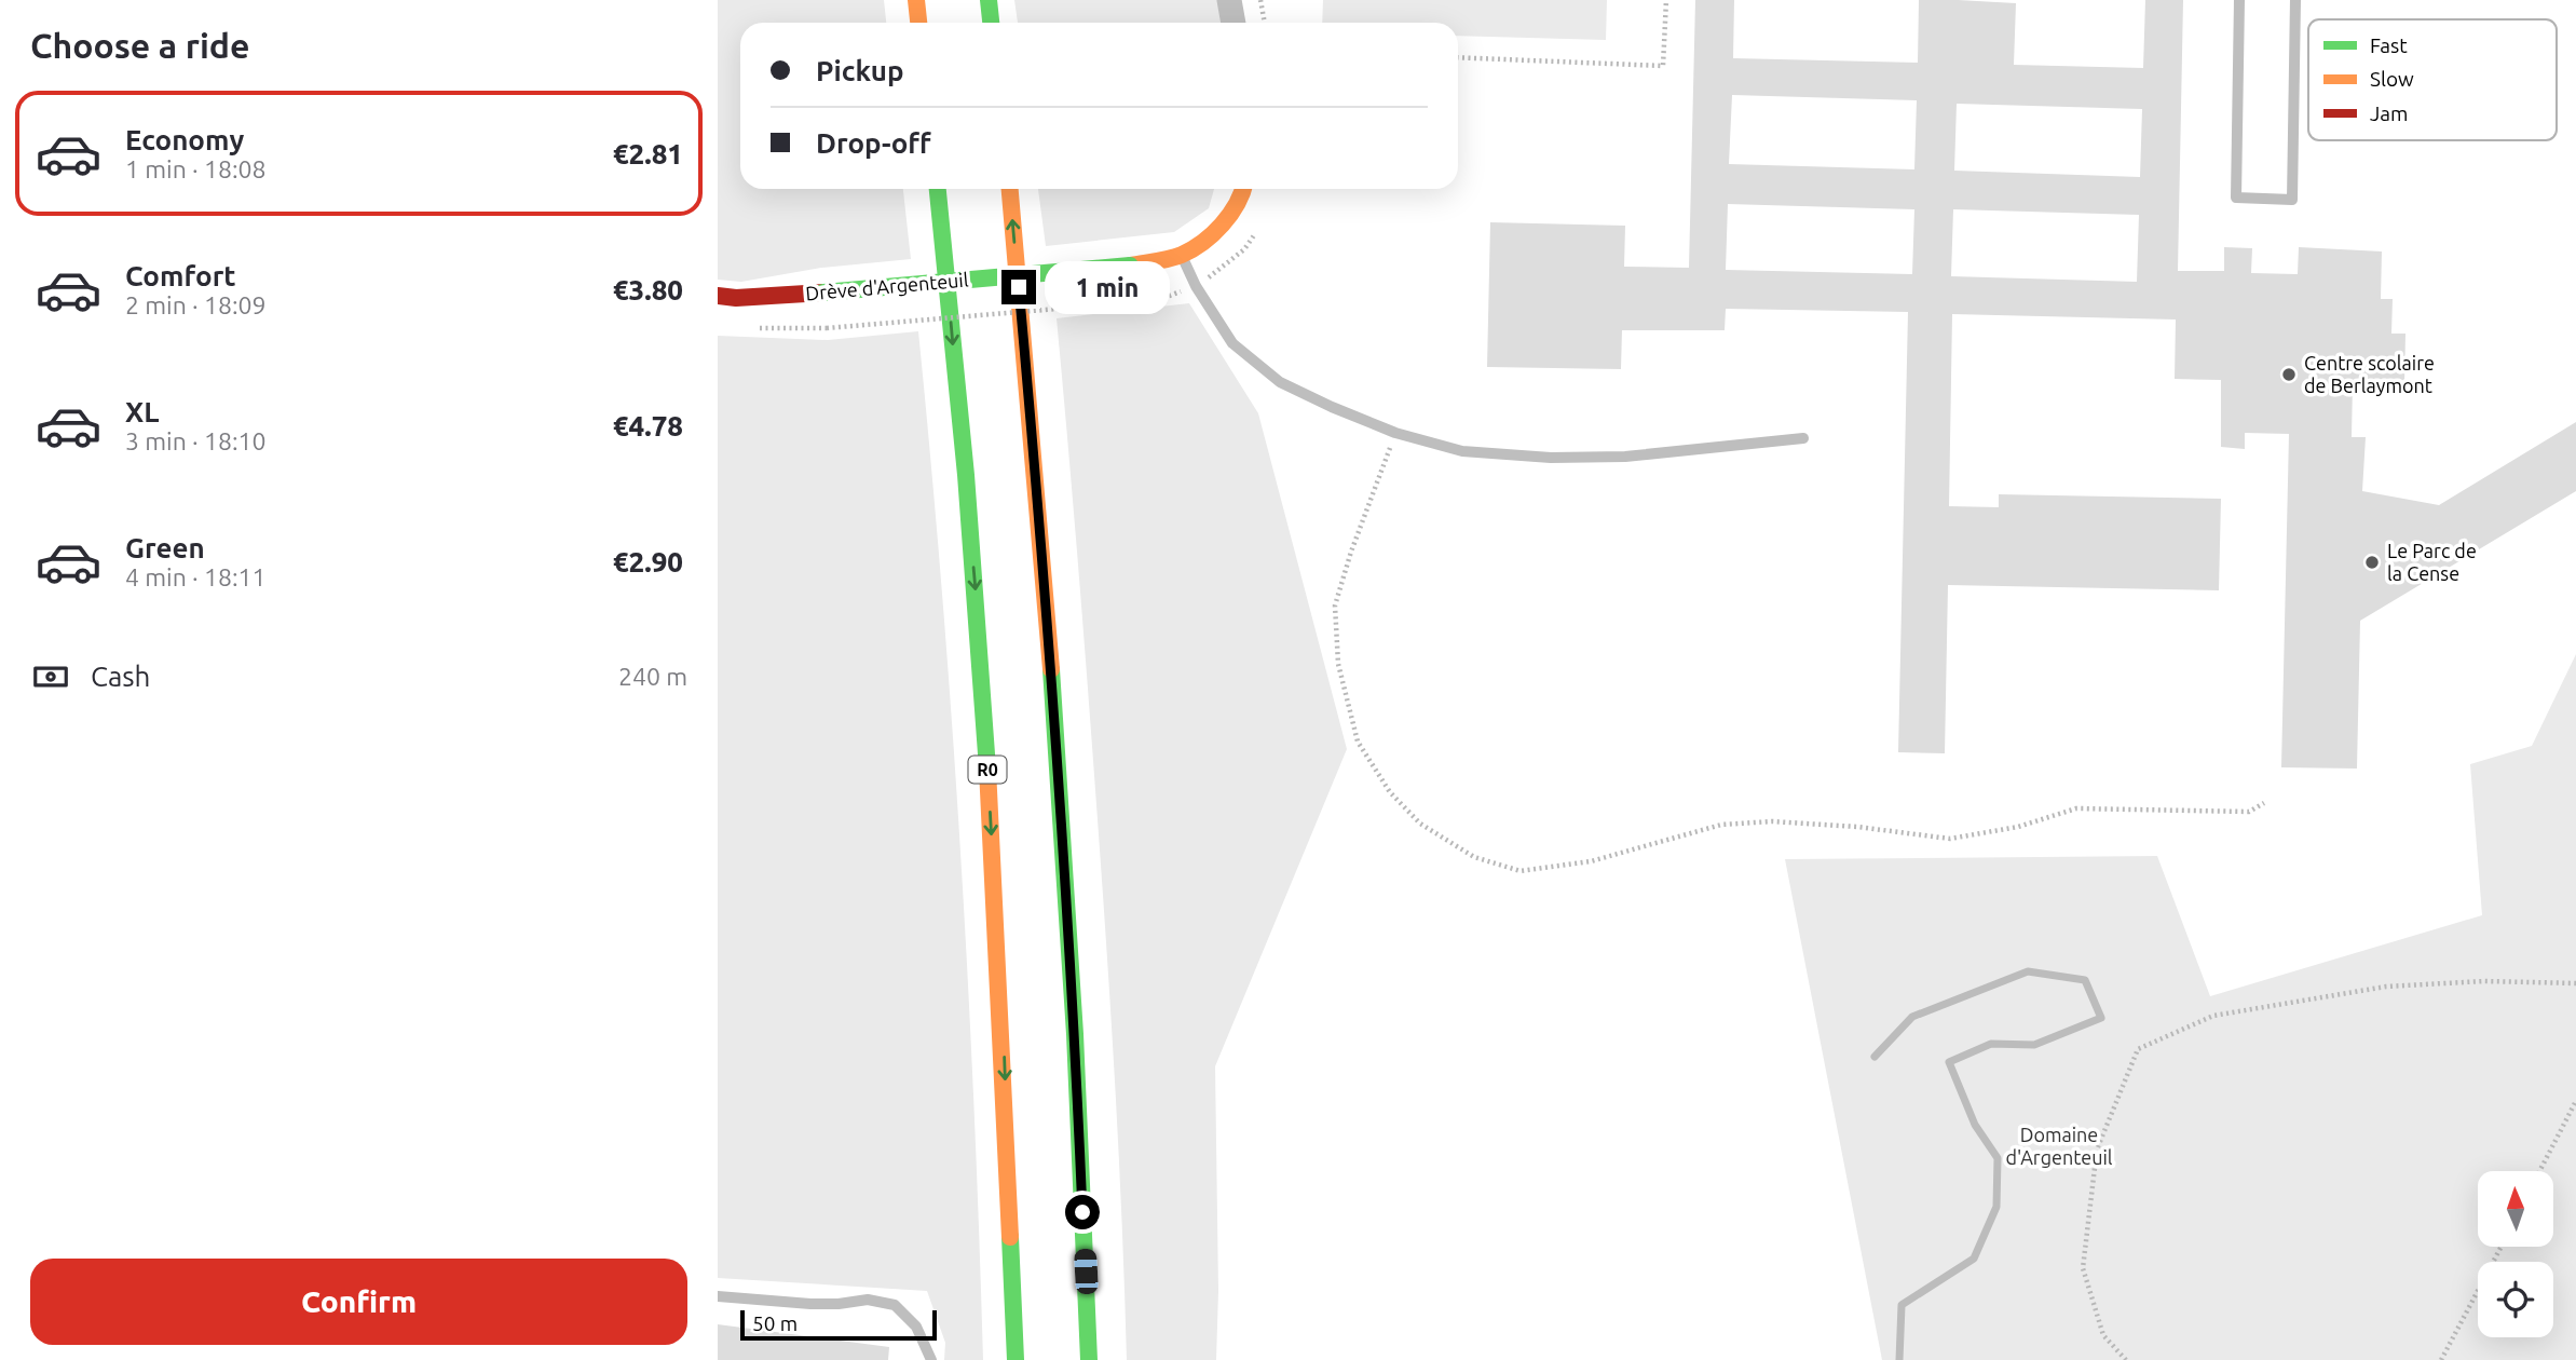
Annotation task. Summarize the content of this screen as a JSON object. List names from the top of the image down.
{
  "streets": {
    "main road": ["Drève d'Argenteuil", "R0"]
  },
  "parks": ["Domaine d'Argenteuil"],
  "places": ["Centre scolaire de Berlaymont", "Le Parc de la Cense"],
  "legend": ["Fast", "Slow", "Jam"],
  "scale_bar": "50 m",
  "north": "top",
  "page": {
    "heading": "Choose a ride",
    "banner": ["Pickup", "Drop-off"],
    "list": [
      {
        "name": "Economy",
        "note": "1 min · 18:08",
        "value": "€2.81"
      },
      {
        "name": "Comfort",
        "note": "2 min · 18:09",
        "value": "€3.80"
      },
      {
        "name": "XL",
        "note": "3 min · 18:10",
        "value": "€4.78"
      },
      {
        "name": "Green",
        "note": "4 min · 18:11",
        "value": "€2.90"
      }
    ],
    "bubble": "1 min",
    "pay": ["Cash", "240 m"],
    "buttons": "Confirm",
    "scale": "50 m"
  }
}
